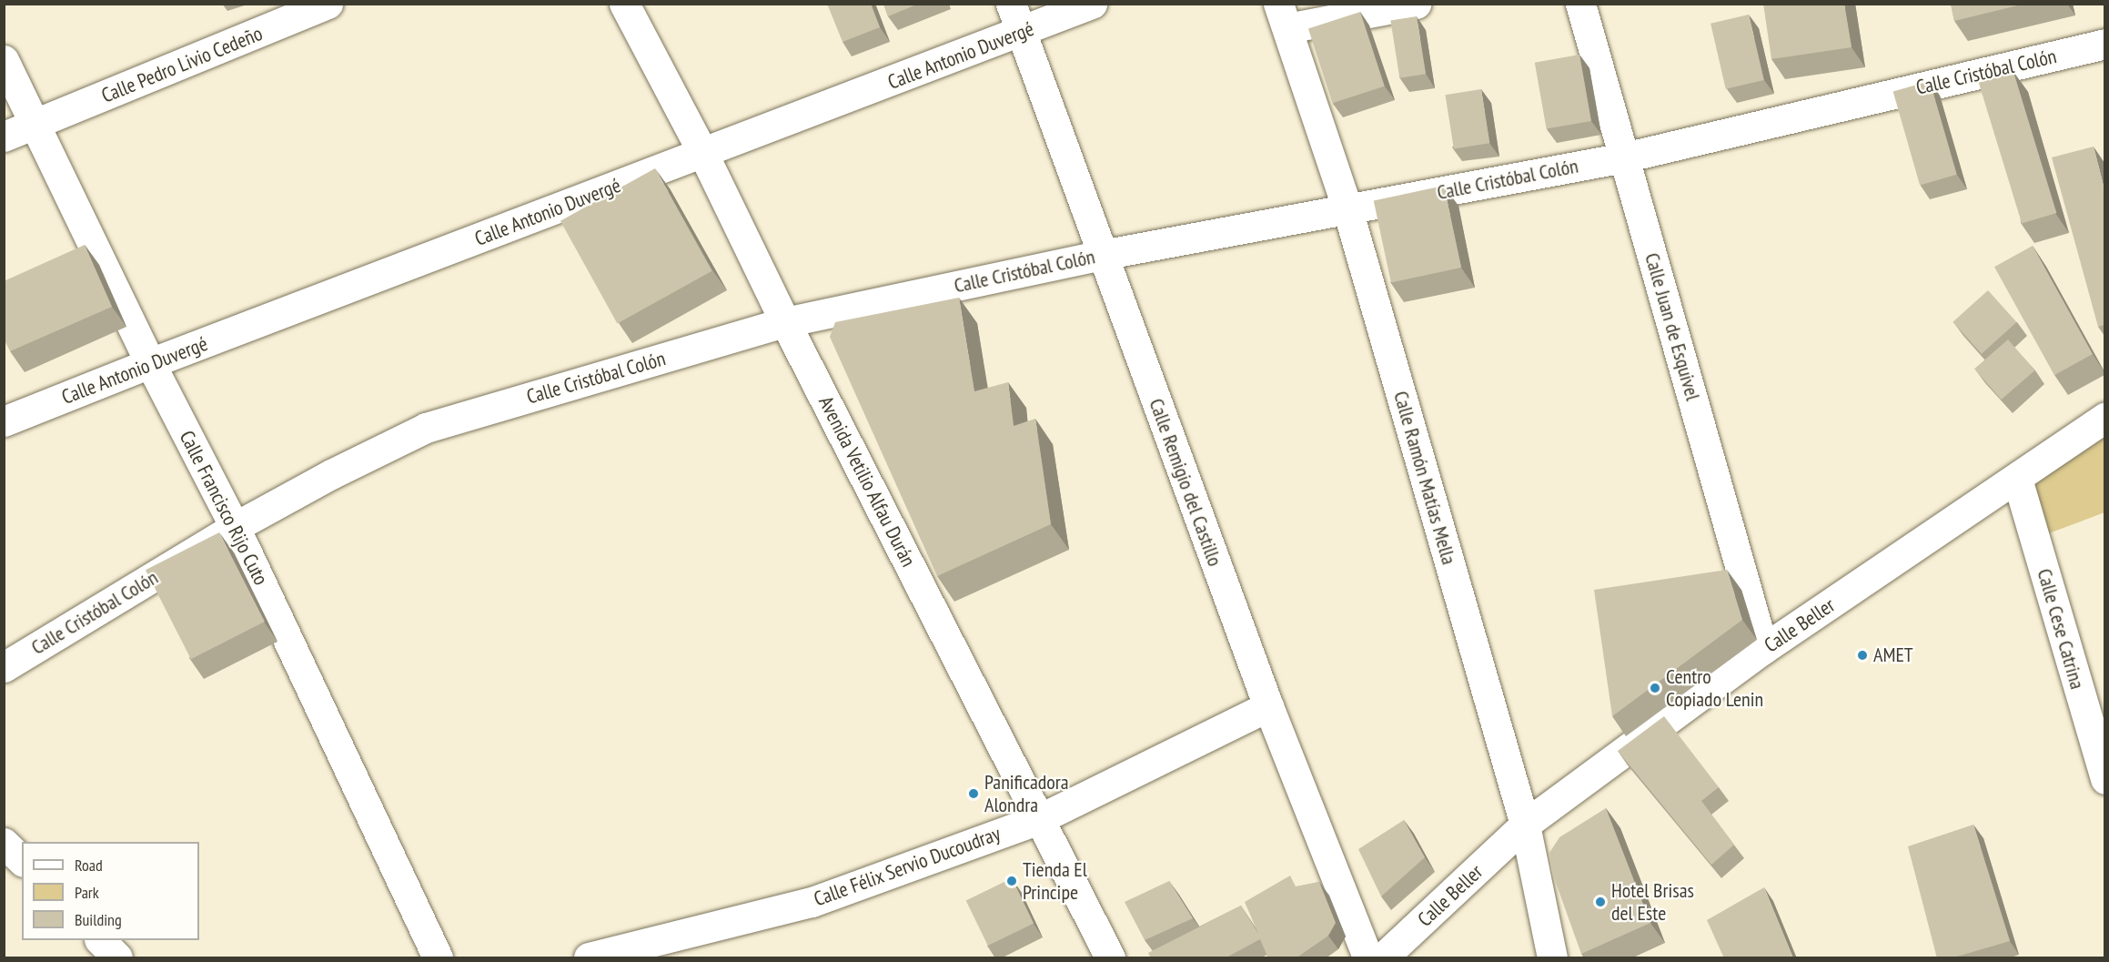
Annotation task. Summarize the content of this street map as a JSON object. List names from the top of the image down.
{
  "streets": {
    "street": [
      "Calle Antonio Duvergé",
      "Calle Pedro Livio Cedeño",
      "Calle Cristóbal Colón",
      "Calle Juan de Esquivel",
      "Calle Ramón Matías Mella",
      "Avenida Vetilio Alfau Durán",
      "Calle Remigio del Castillo",
      "Calle Francisco Rijo Cuto",
      "Calle Beller",
      "Calle Cese Catrina",
      "Calle Félix Servio Ducoudray"
    ]
  },
  "crossings": [
    ["Calle Antonio Duvergé", "Avenida Vetilio Alfau Durán"],
    ["Calle Antonio Duvergé", "Calle Remigio del Castillo"],
    ["Calle Antonio Duvergé", "Calle Francisco Rijo Cuto"],
    ["Calle Pedro Livio Cedeño", "Calle Francisco Rijo Cuto"],
    ["Calle Cristóbal Colón", "Calle Juan de Esquivel"],
    ["Calle Cristóbal Colón", "Calle Ramón Matías Mella"],
    ["Calle Cristóbal Colón", "Avenida Vetilio Alfau Durán"],
    ["Calle Cristóbal Colón", "Calle Remigio del Castillo"],
    ["Calle Cristóbal Colón", "Calle Francisco Rijo Cuto"],
    ["Calle Juan de Esquivel", "Calle Beller"],
    ["Calle Ramón Matías Mella", "Calle Beller"],
    ["Avenida Vetilio Alfau Durán", "Calle Félix Servio Ducoudray"],
    ["Calle Remigio del Castillo", "Calle Félix Servio Ducoudray"],
    ["Calle Beller", "Calle Cese Catrina"]
  ],
  "places": [
    "AMET",
    "Centro Copiado Lenin",
    "Panificadora Alondra",
    "Tienda El Principe",
    "Hotel Brisas del Este"
  ],
  "legend": ["Road", "Park", "Building"]
}
